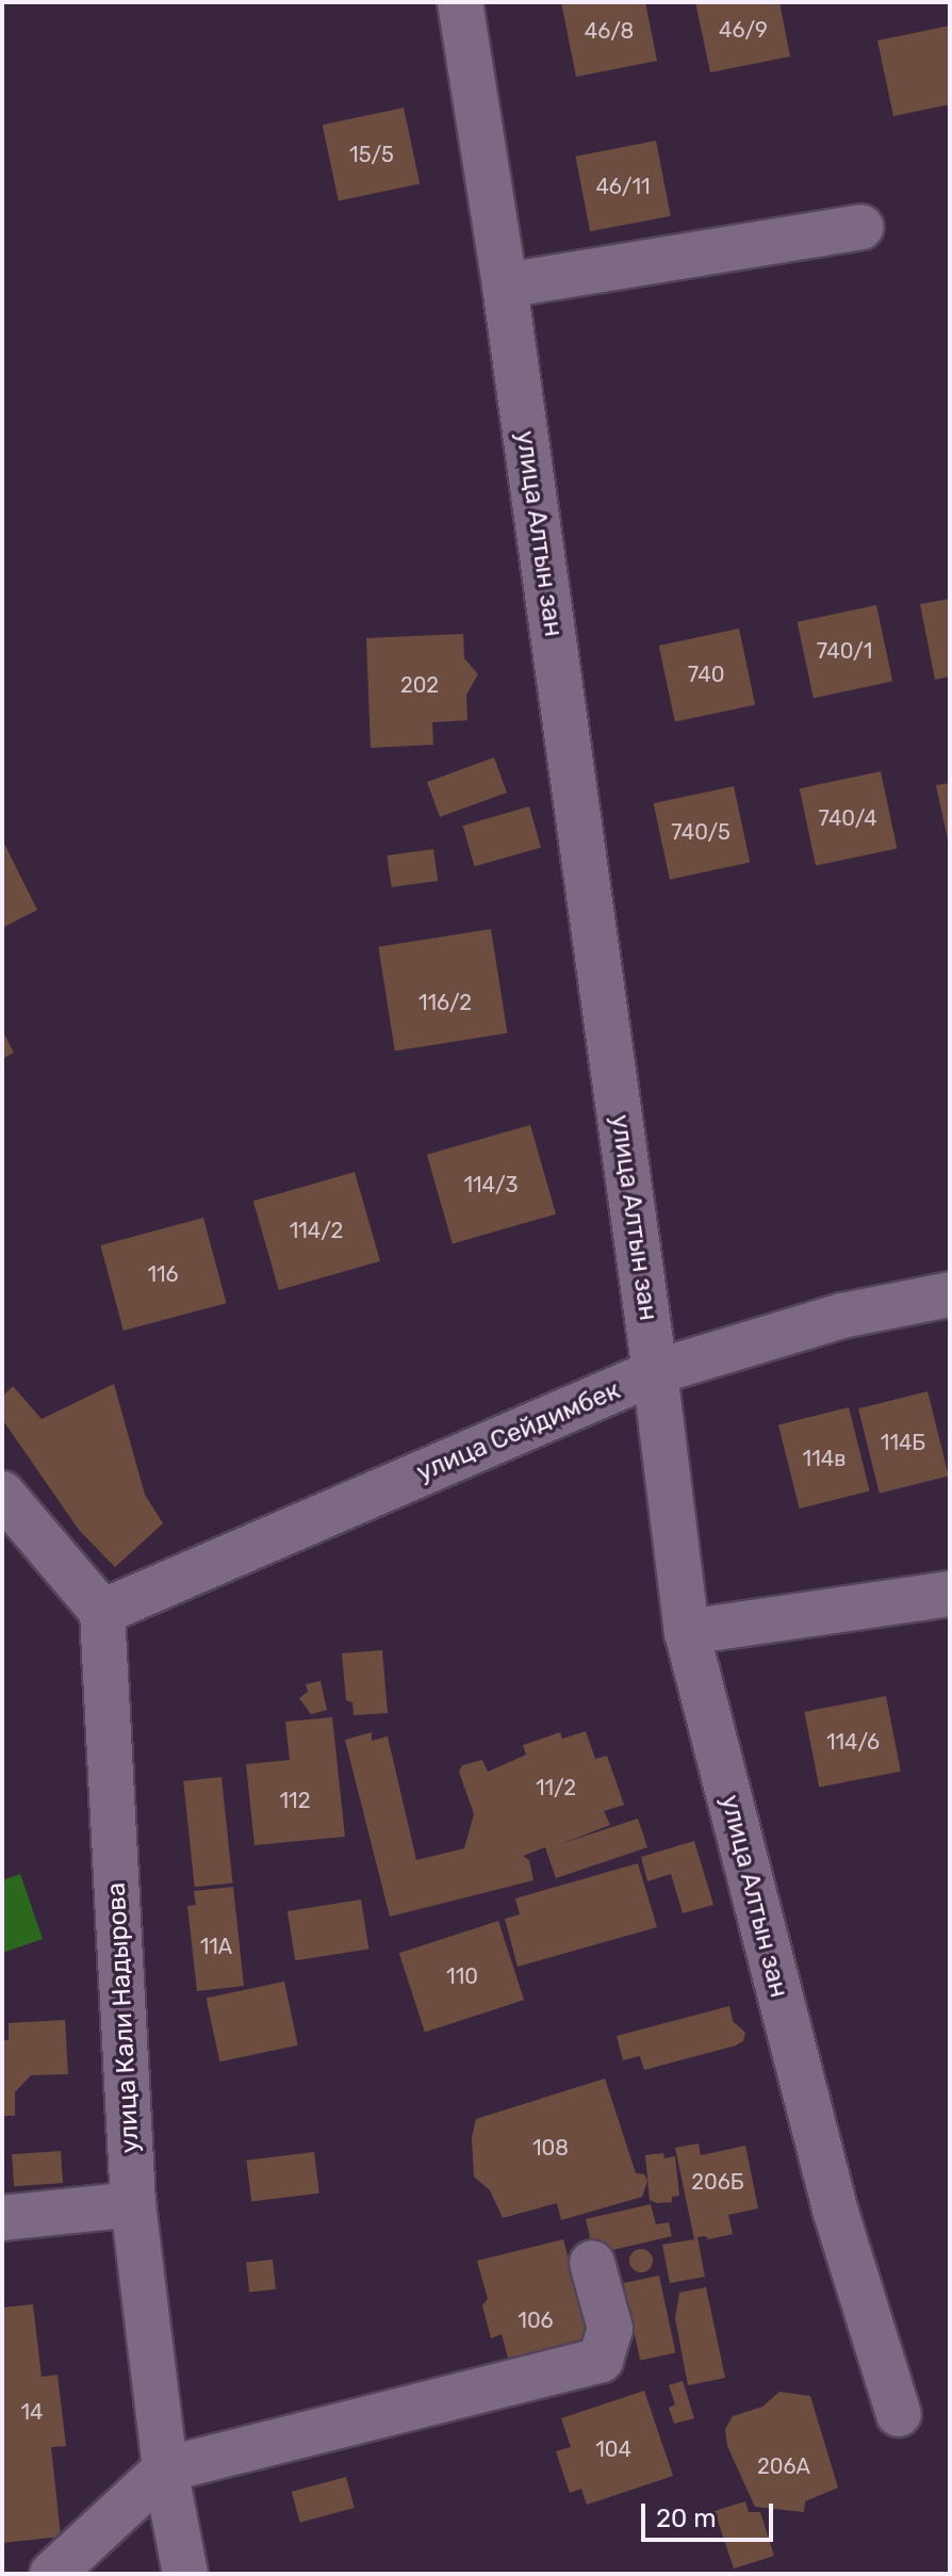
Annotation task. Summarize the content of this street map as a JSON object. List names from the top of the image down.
{
  "streets": {
    "street": ["улица Алтын зан", "улица Сейдимбек", "улица Кали Надырова"]
  },
  "crossings": [
    ["улица Алтын зан", "улица Сейдимбек"],
    ["улица Сейдимбек", "улица Кали Надырова"]
  ],
  "house_numbers": [
    "46/9",
    "46/8",
    "15/5",
    "46/11",
    "740/1",
    "740",
    "202",
    "740/4",
    "740/5",
    "116/2",
    "114/3",
    "114/2",
    "116",
    "114Б",
    "114в",
    "114/6",
    "11/2",
    "112",
    "11А",
    "110",
    "108",
    "206Б",
    "106",
    "14",
    "104",
    "206А"
  ],
  "scale_bar": "20 m"
}
